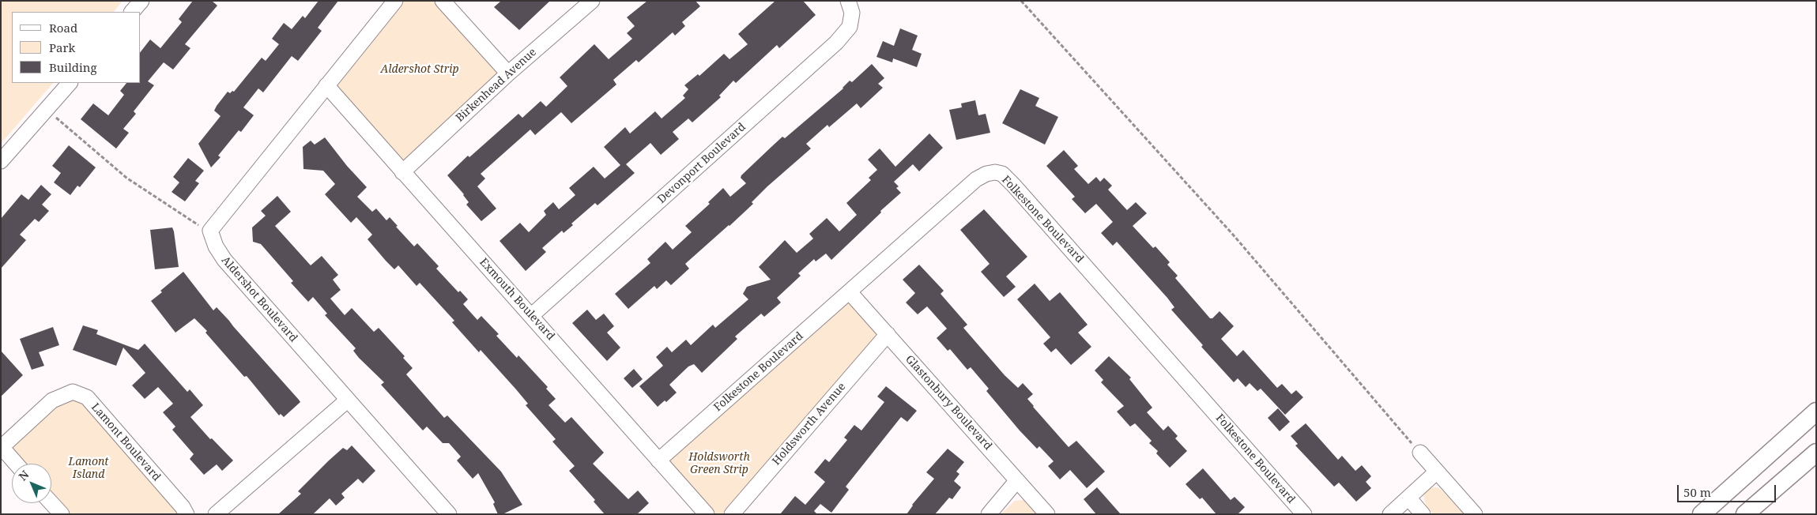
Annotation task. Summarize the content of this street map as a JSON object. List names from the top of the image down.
{
  "streets": {
    "street": [
      "Birkenhead Avenue",
      "Devonport Boulevard",
      "Folkestone Boulevard",
      "Aldershot Boulevard",
      "Exmouth Boulevard",
      "Glastonbury Boulevard",
      "Holdsworth Avenue",
      "Lamont Boulevard"
    ]
  },
  "crossings": [
    ["Birkenhead Avenue", "Exmouth Boulevard"],
    ["Devonport Boulevard", "Exmouth Boulevard"],
    ["Folkestone Boulevard", "Exmouth Boulevard"],
    ["Folkestone Boulevard", "Glastonbury Boulevard"],
    ["Glastonbury Boulevard", "Holdsworth Avenue"]
  ],
  "parks": ["Aldershot Strip", "Holdsworth Green Strip", "Lamont Island"],
  "legend": ["Road", "Park", "Building"],
  "scale_bar": "50 m",
  "north": "top left"
}
